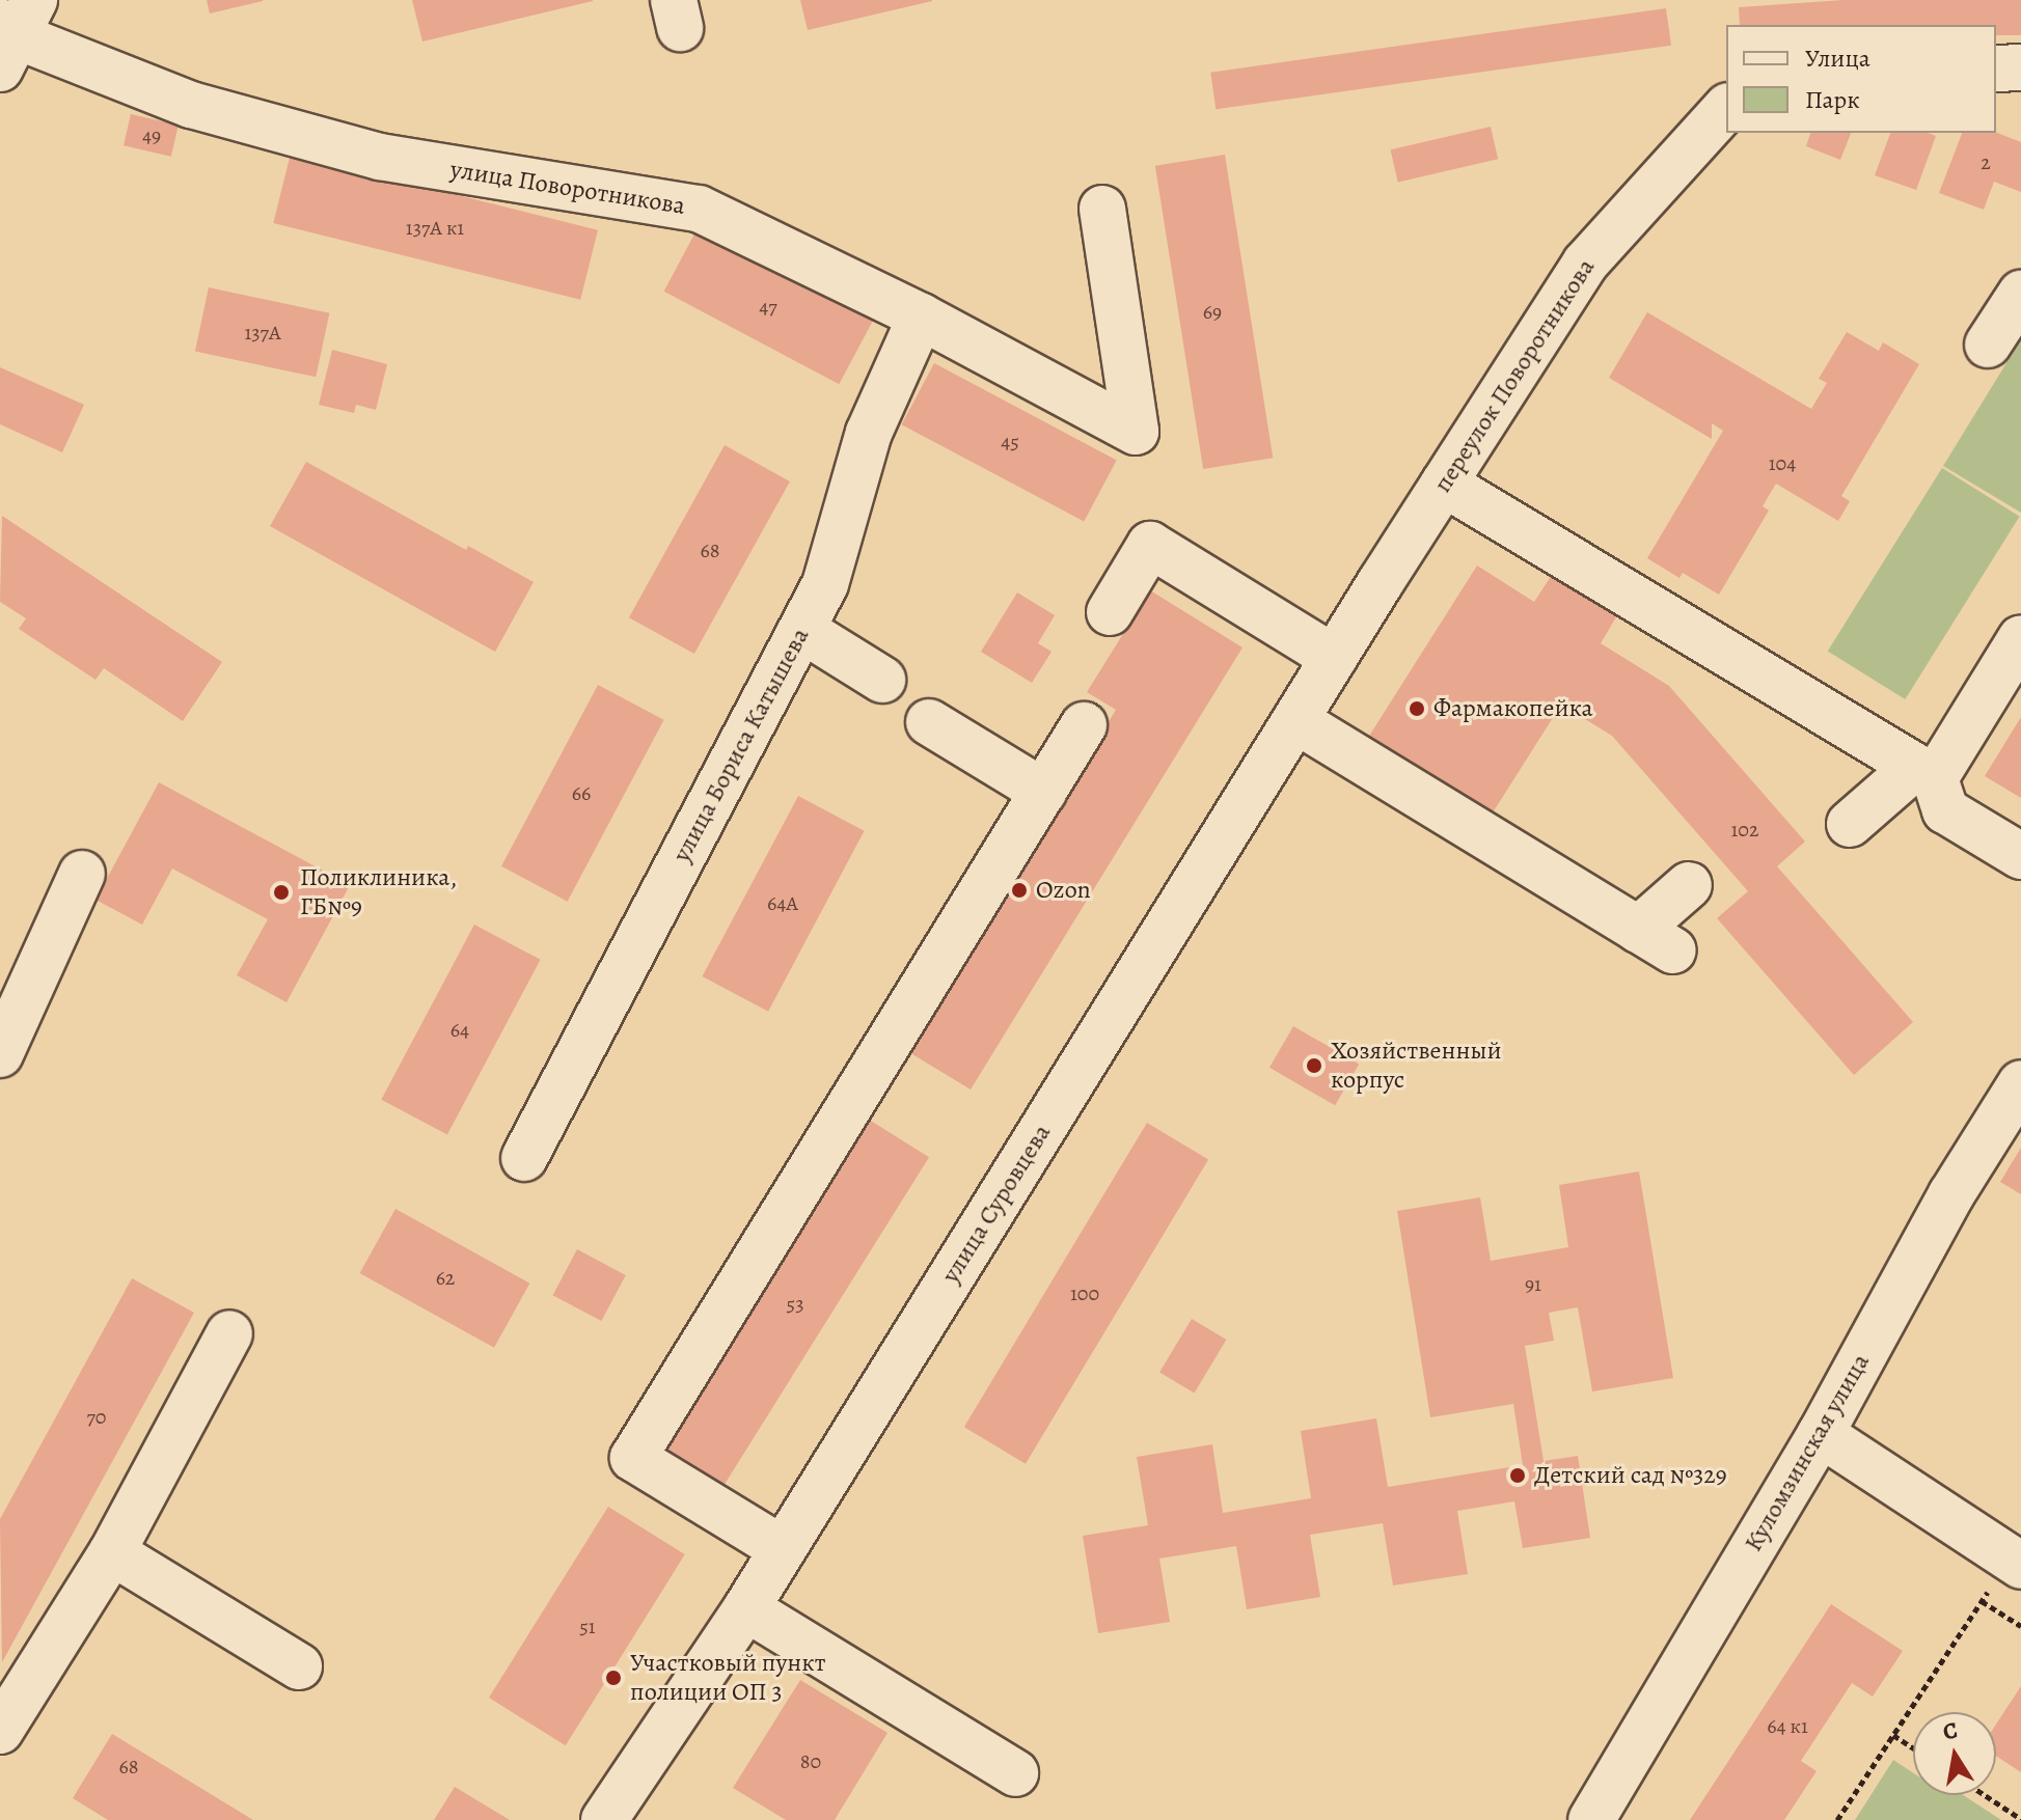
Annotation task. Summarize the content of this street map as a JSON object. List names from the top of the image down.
{
  "streets": {
    "street": [
      "улица Поворотникова",
      "переулок Поворотникова",
      "улица Бориса Катышева",
      "улица Суровцева",
      "Куломзинская улица"
    ]
  },
  "crossings": [
    ["улица Поворотникова", "улица Бориса Катышева"],
    ["переулок Поворотникова", "улица Суровцева"]
  ],
  "places": [
    "Фармакопейка",
    "Ozon",
    "Поликлиника, ГБ№9",
    "Хозяйственный корпус",
    "Детский сад №329",
    "Участковый пункт полиции ОП 3"
  ],
  "house_numbers": [
    "49",
    "2",
    "137А к1",
    "47",
    "69",
    "137А",
    "45",
    "104",
    "68",
    "66",
    "102",
    "64А",
    "64",
    "62",
    "91",
    "100",
    "53",
    "70",
    "51",
    "64 к1",
    "80",
    "68"
  ],
  "legend": ["Улица", "Парк"],
  "north": "top"
}
